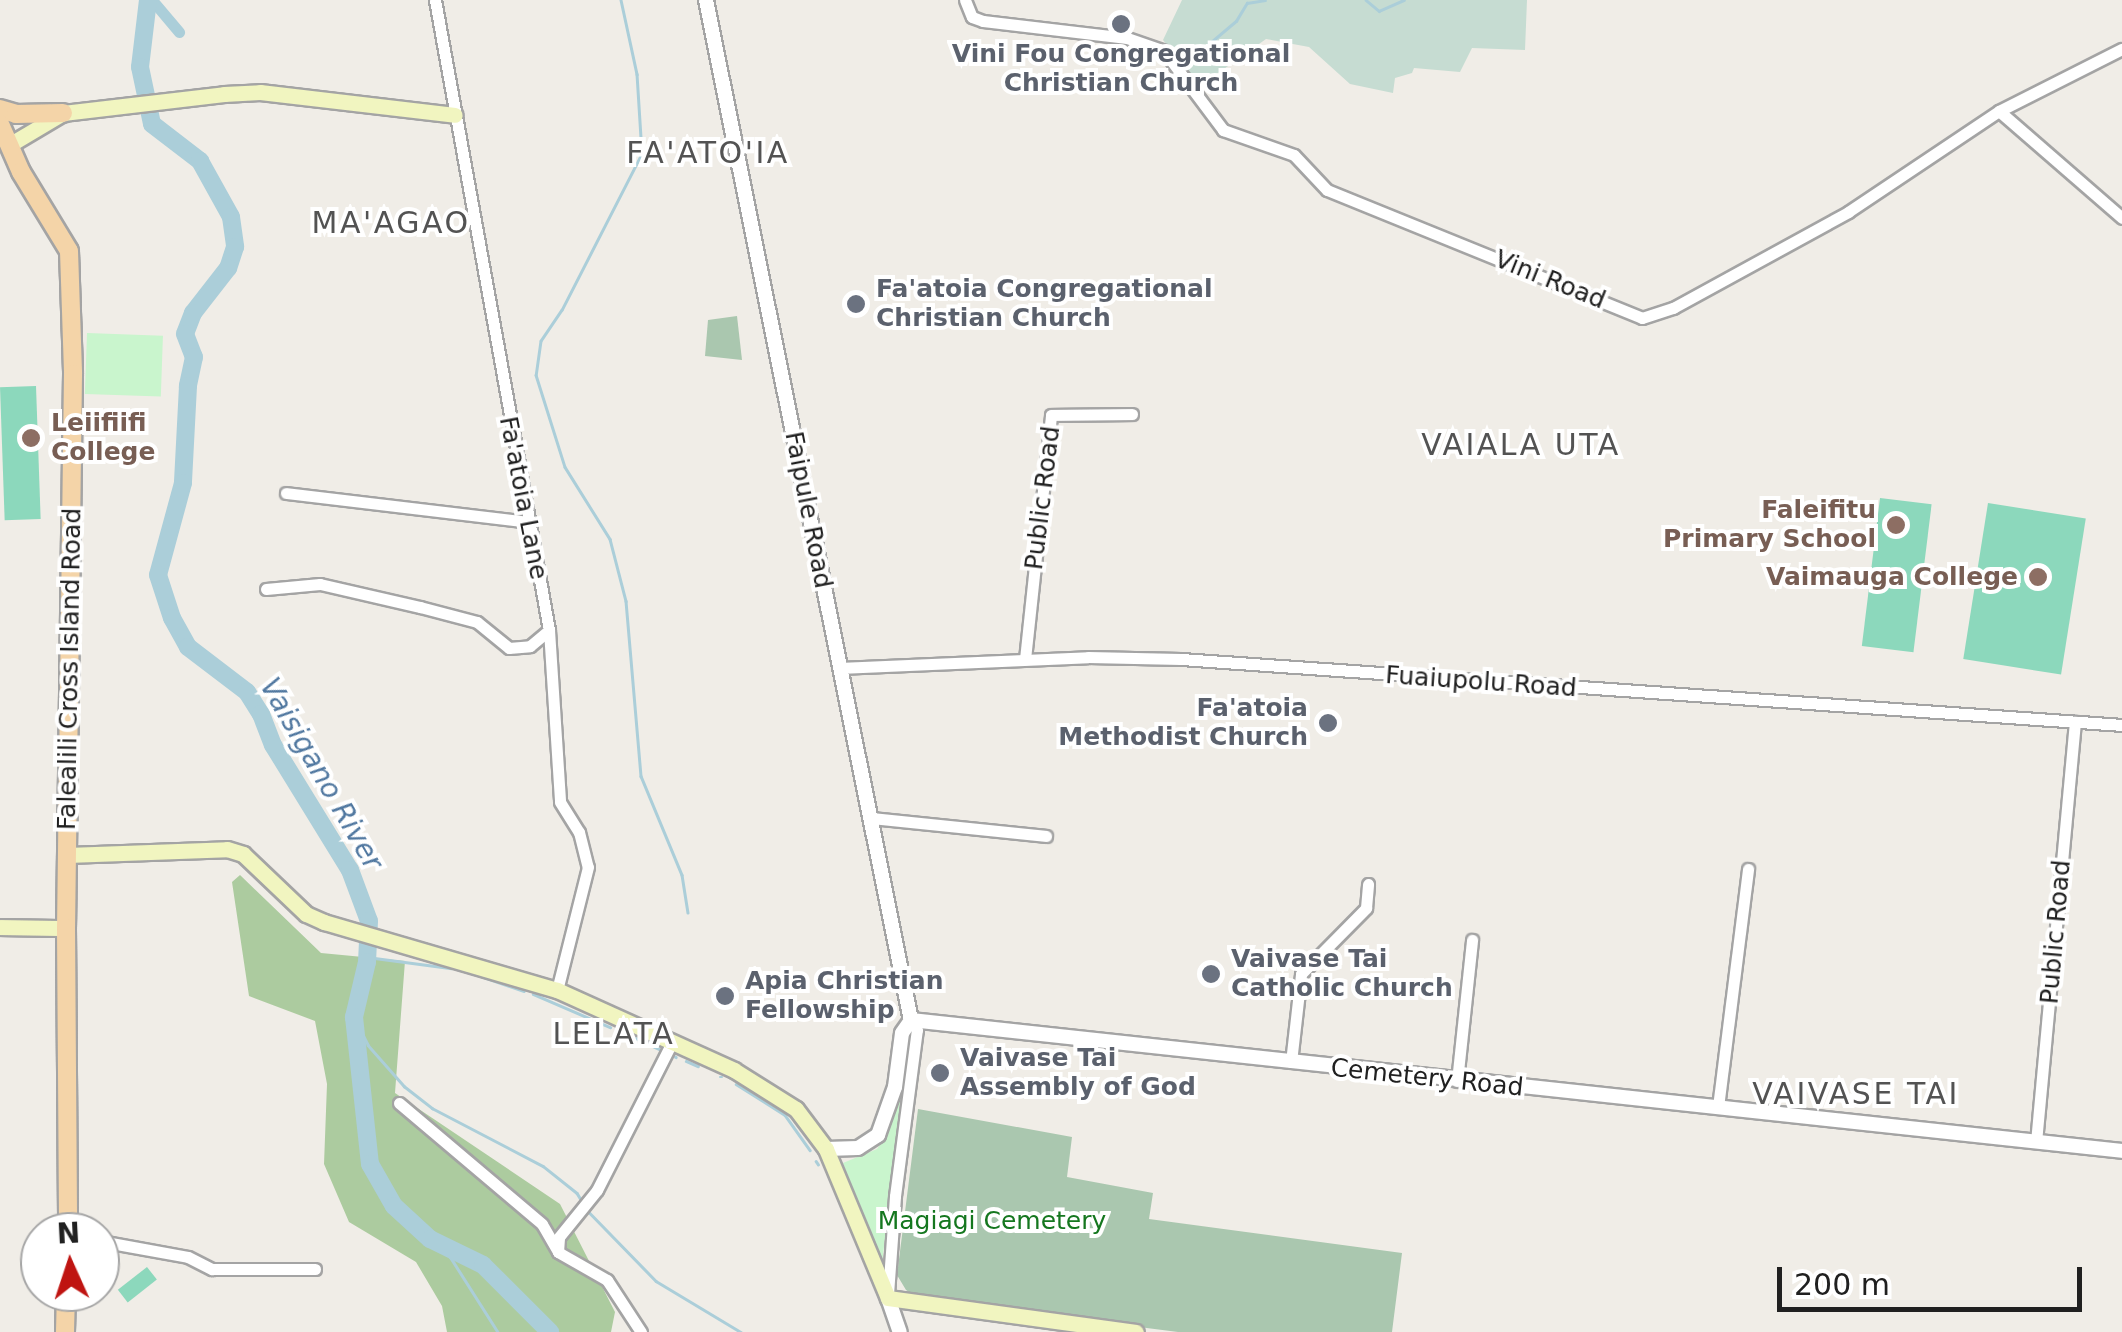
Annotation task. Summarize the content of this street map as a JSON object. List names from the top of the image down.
{
  "streets": {
    "main road": ["Falealili Cross Island Road"],
    "street": [
      "Vini Road",
      "Fa'atoia Lane",
      "Public Road",
      "Faipule Road",
      "Fuaiupolu Road",
      "Cemetery Road"
    ]
  },
  "crossings": [
    ["Public Road", "Fuaiupolu Road"],
    ["Public Road", "Cemetery Road"],
    ["Faipule Road", "Fuaiupolu Road"],
    ["Faipule Road", "Cemetery Road"]
  ],
  "districts": [
    "FA'ATO'IA",
    "MA'AGAO",
    "VAIALA UTA",
    "LELATA",
    "VAIVASE TAI"
  ],
  "water": ["Vaisigano River"],
  "parks": ["Magiagi Cemetery"],
  "places": [
    "Vini Fou Congregational Christian Church",
    "Fa'atoia Congregational Christian Church",
    "Leiifiifi College",
    "Faleifitu Primary School",
    "Vaimauga College",
    "Fa'atoia Methodist Church",
    "Vaivase Tai Catholic Church",
    "Apia Christian Fellowship",
    "Vaivase Tai Assembly of God"
  ],
  "scale_bar": "200 m",
  "north": "top"
}
